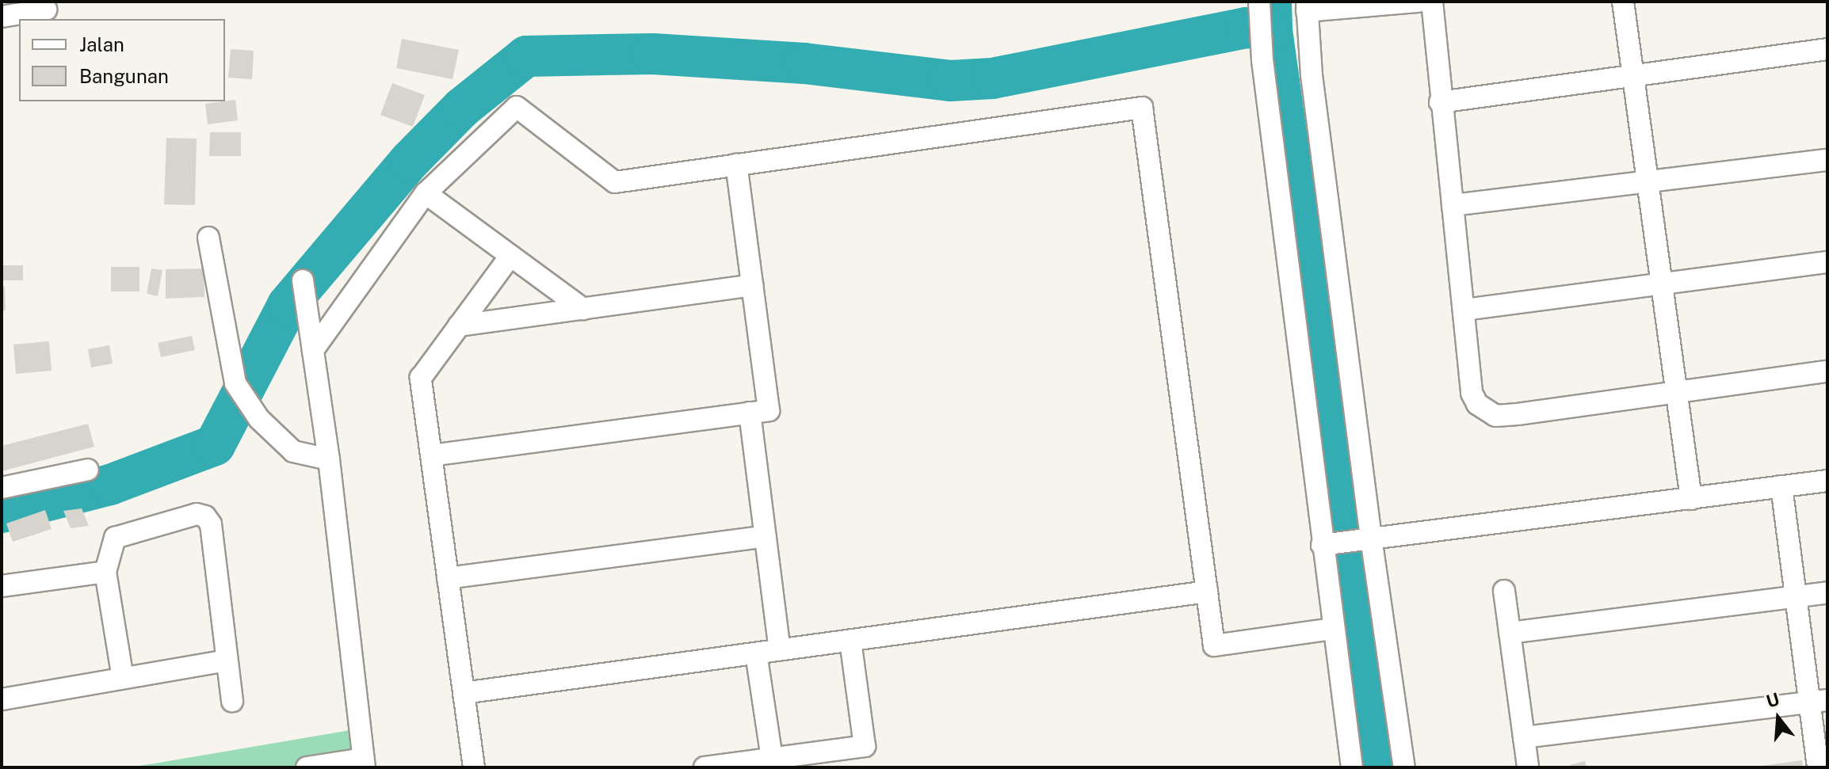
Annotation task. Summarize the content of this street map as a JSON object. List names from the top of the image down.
{
  "legend": ["Jalan", "Bangunan"],
  "north": "top"
}
